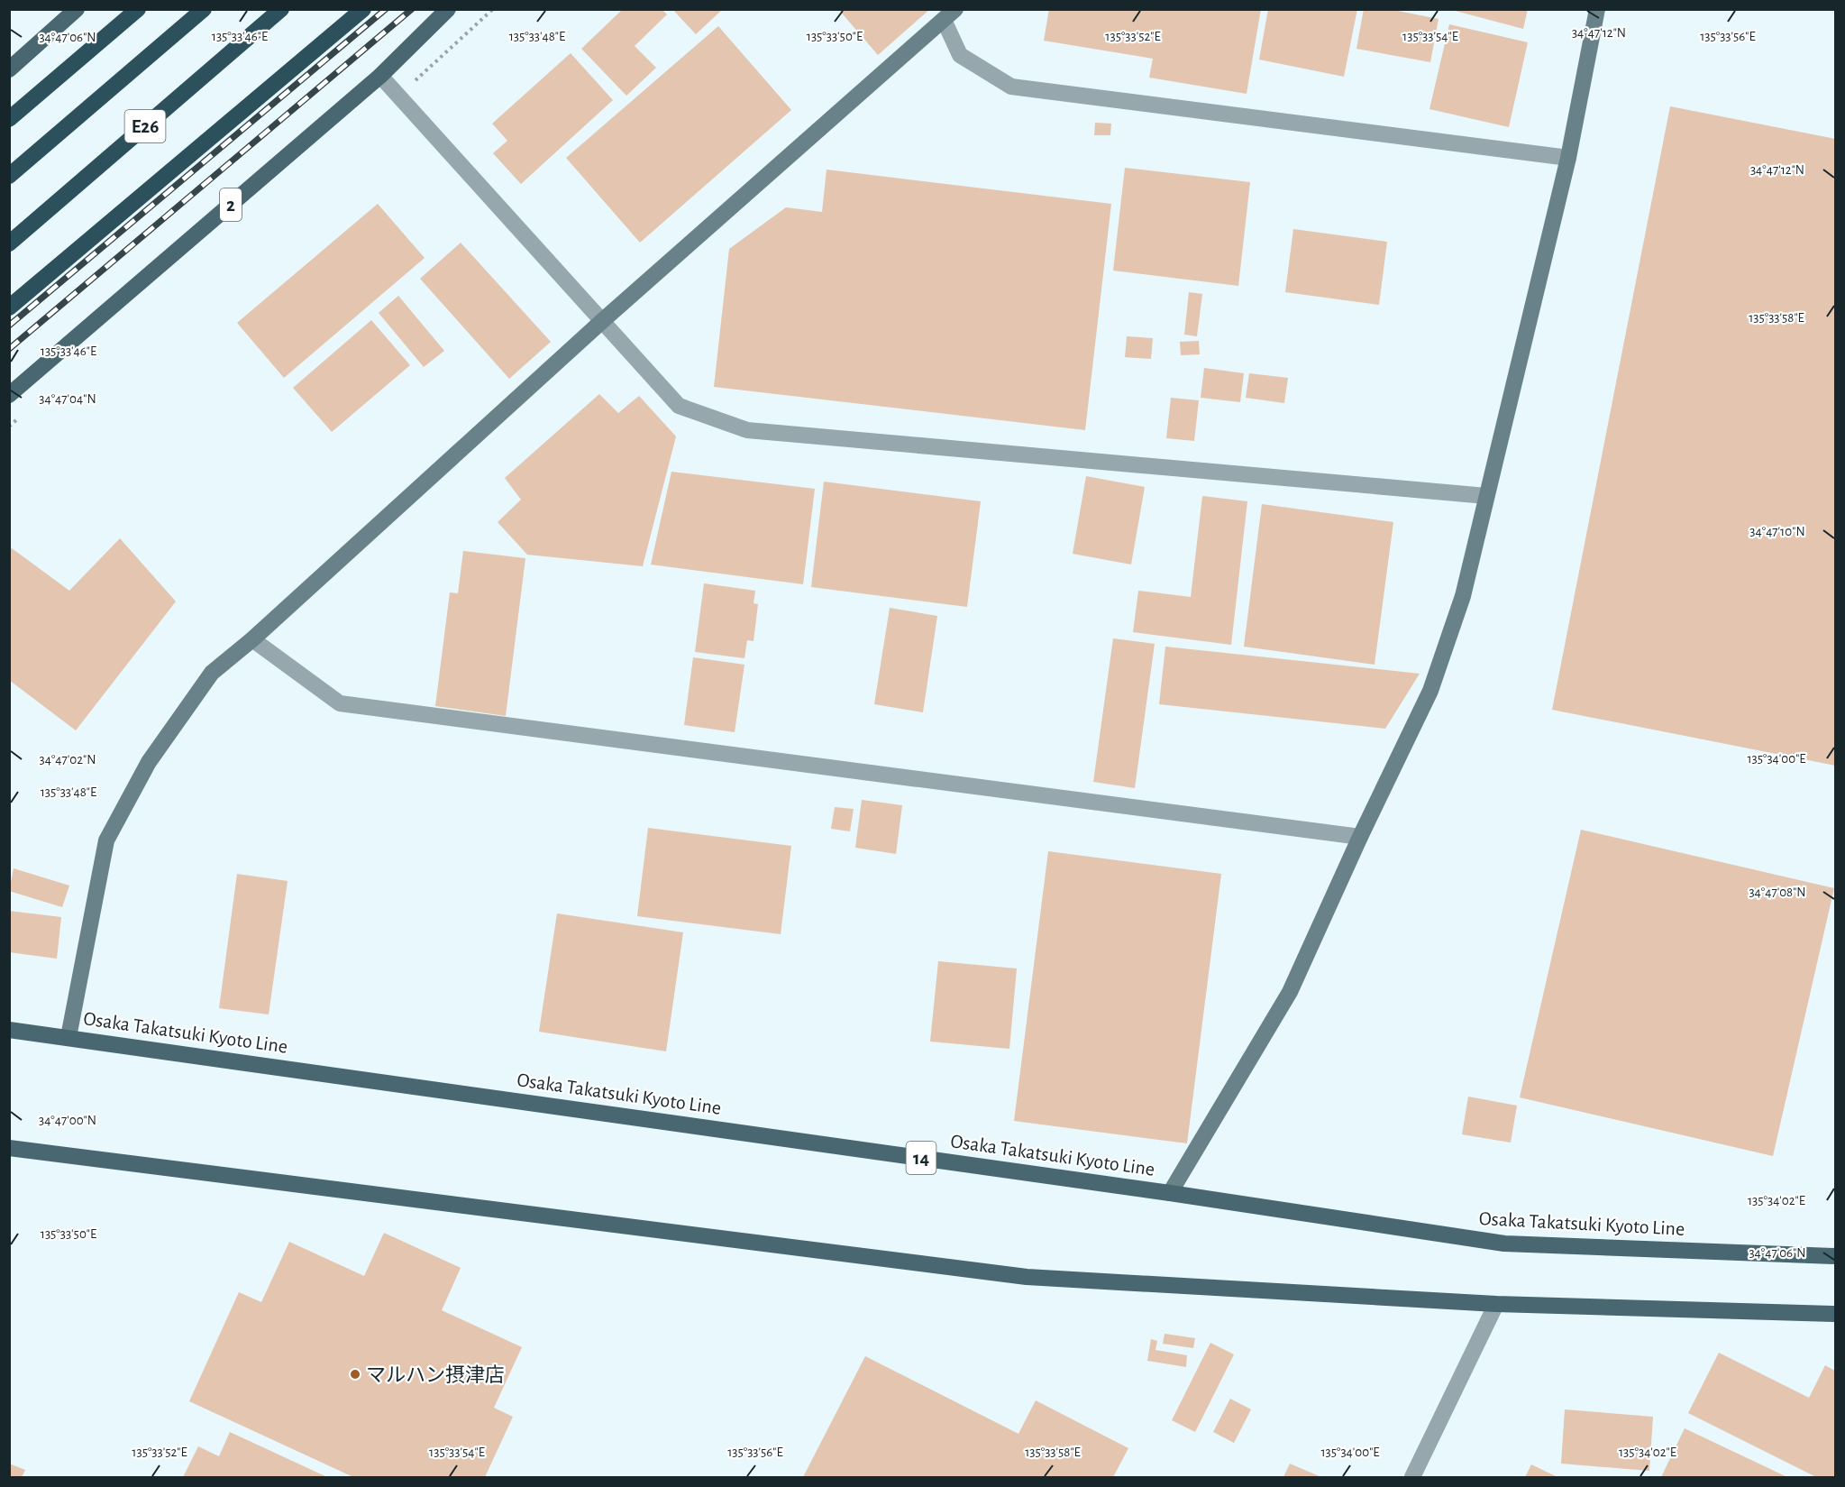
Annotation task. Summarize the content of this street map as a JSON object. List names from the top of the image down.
{
  "streets": {
    "highway": ["E26"],
    "main road": ["2", "Osaka Takatsuki Kyoto Line", "14"]
  },
  "places": ["マルハン摂津店"],
  "coordinates": [
    "34°47'12\"N",
    "135°33'46\"E",
    "135°33'50\"E",
    "135°33'52\"E",
    "135°33'56\"E",
    "135°33'48\"E",
    "135°33'54\"E",
    "34°47'06\"N",
    "135°33'58\"E",
    "34°47'04\"N",
    "34°47'10\"N",
    "135°34'00\"E",
    "34°47'02\"N",
    "34°47'08\"N",
    "34°47'00\"N",
    "135°34'02\"E"
  ]
}
